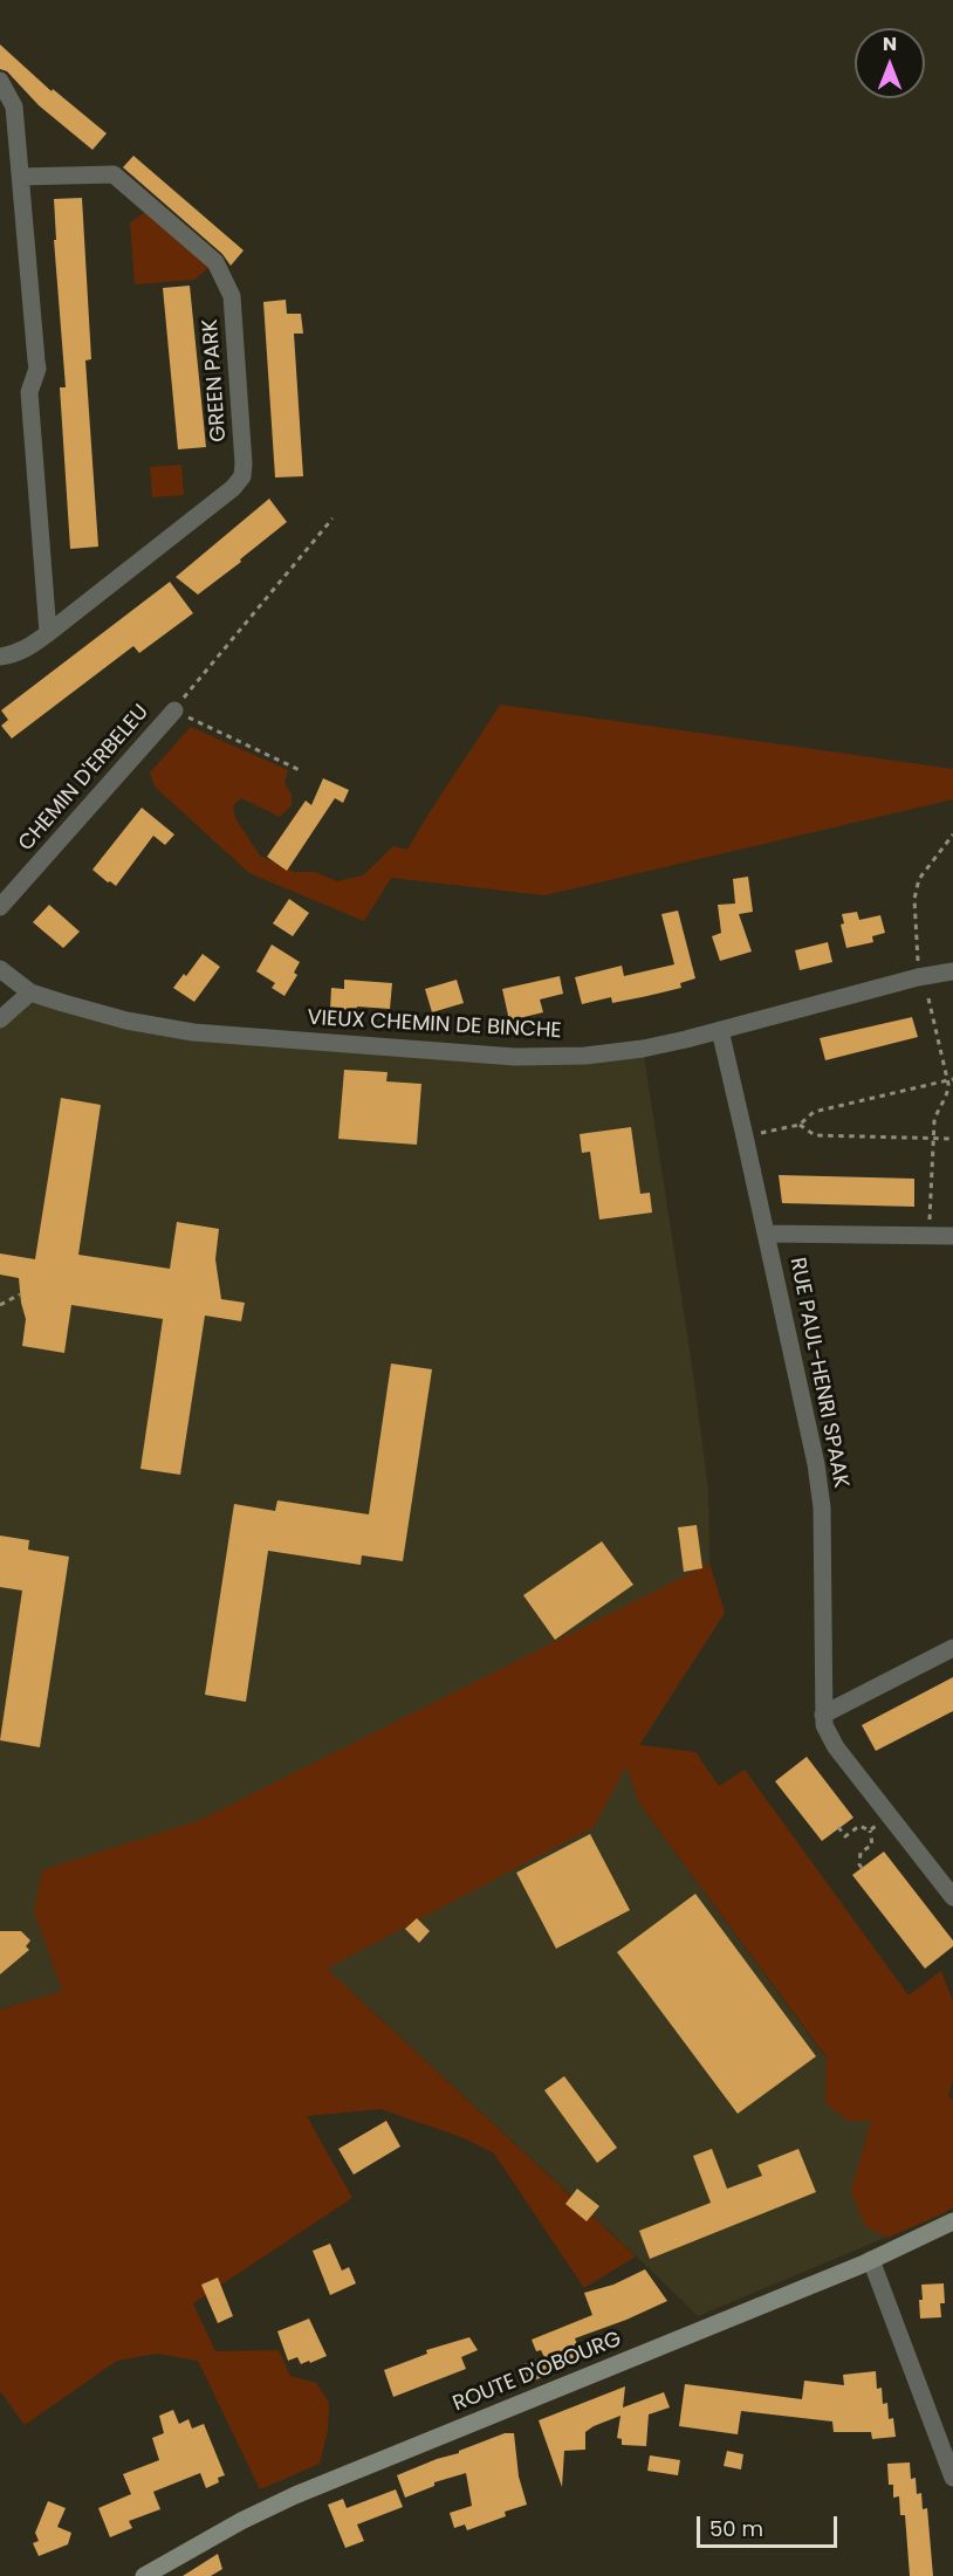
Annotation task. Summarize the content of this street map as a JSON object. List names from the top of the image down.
{
  "streets": {
    "main road": ["ROUTE D'OBOURG"],
    "street": [
      "GREEN PARK",
      "CHEMIN D'ERBELEU",
      "VIEUX CHEMIN DE BINCHE",
      "RUE PAUL-HENRI SPAAK"
    ]
  },
  "crossings": [
    ["VIEUX CHEMIN DE BINCHE", "RUE PAUL-HENRI SPAAK"]
  ],
  "scale_bar": "50 m",
  "north": "top"
}
